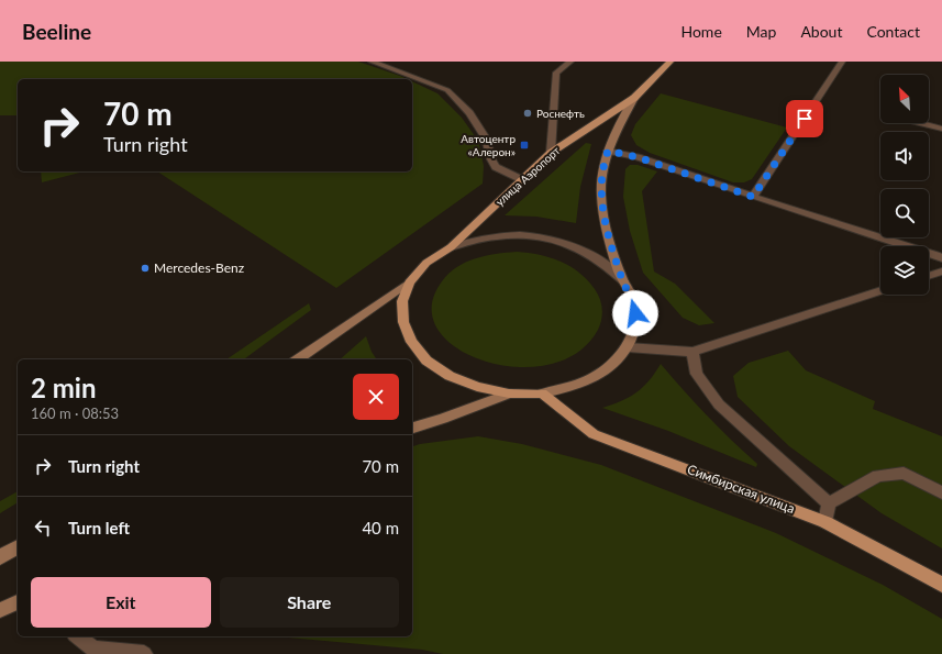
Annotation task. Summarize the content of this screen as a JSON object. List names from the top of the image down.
{
  "streets": {
    "main road": ["улица Аэропорт", "Симбирская улица"]
  },
  "crossings": [
    ["улица Аэропорт", "Симбирская улица"]
  ],
  "places": {
    "other": ["Роснефть", "Mercedes-Benz"],
    "transit": ["Автоцентр «Алерон»"]
  },
  "north": "top left",
  "page": {
    "header": "Beeline",
    "nav": [
      "Home",
      "Map",
      "About",
      "Contact"
    ],
    "turn": ["70 m", "Turn right"],
    "heading": ["2 min", "160 m · 08:53"],
    "list": [
      {
        "name": "Turn right",
        "value": "70 m"
      },
      {
        "name": "Turn left",
        "value": "40 m"
      }
    ],
    "buttons": ["Exit", "Share"]
  }
}
